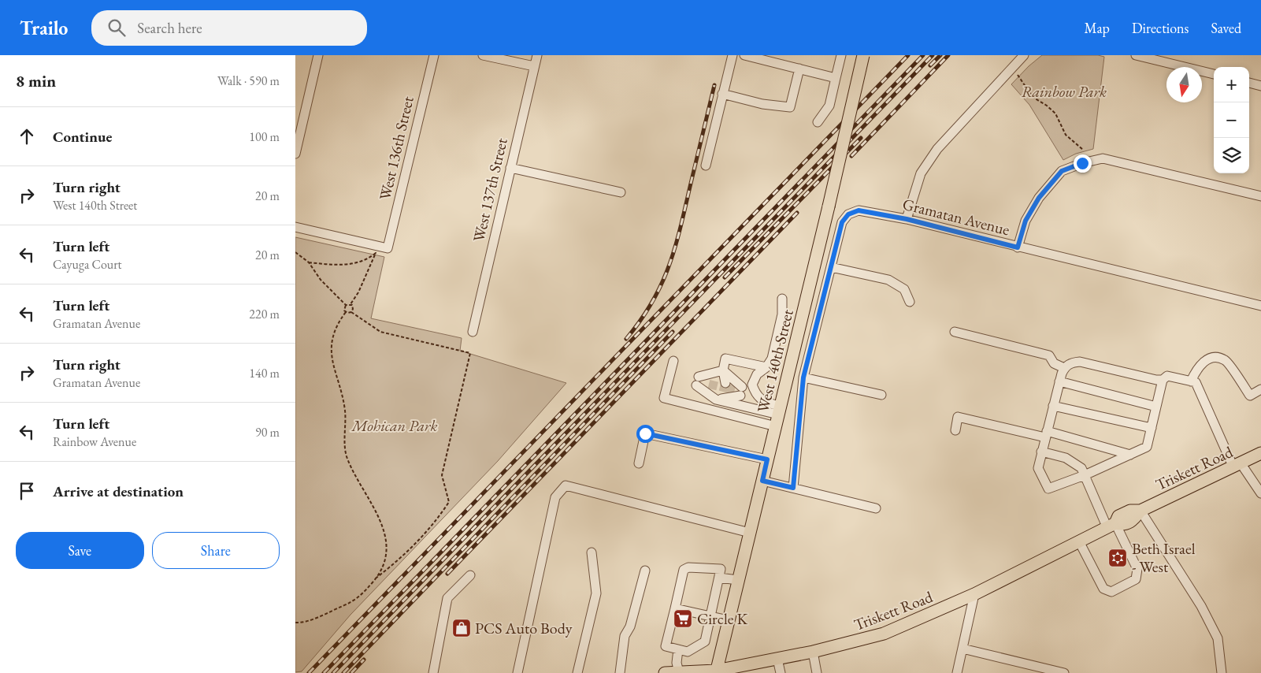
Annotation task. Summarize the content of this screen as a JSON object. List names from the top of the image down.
{
  "streets": {
    "main road": ["West 140th Street", "Triskett Road"],
    "street": ["West 136th Street", "West 137th Street", "Gramatan Avenue"]
  },
  "crossings": [
    ["West 140th Street", "Triskett Road"]
  ],
  "parks": ["Rainbow Park", "Mohican Park"],
  "places": {
    "synagogue": ["Beth Israel - West"],
    "supermarket": ["Circle K"],
    "shop": ["PCS Auto Body"]
  },
  "north": "bottom",
  "page": {
    "header": "Trailo",
    "search": "Search here",
    "nav": ["Map", "Directions", "Saved"],
    "heading": ["8 min", "Walk · 590 m"],
    "map_buttons": ["+", "−"],
    "list": [
      ["Continue", "100 m"],
      ["Turn right", "West 140th Street", "20 m"],
      ["Turn left", "Cayuga Court", "20 m"],
      ["Turn left", "Gramatan Avenue", "220 m"],
      ["Turn right", "Gramatan Avenue", "140 m"],
      ["Turn left", "Rainbow Avenue", "90 m"],
      "Arrive at destination"
    ],
    "buttons": ["Save", "Share"]
  }
}
